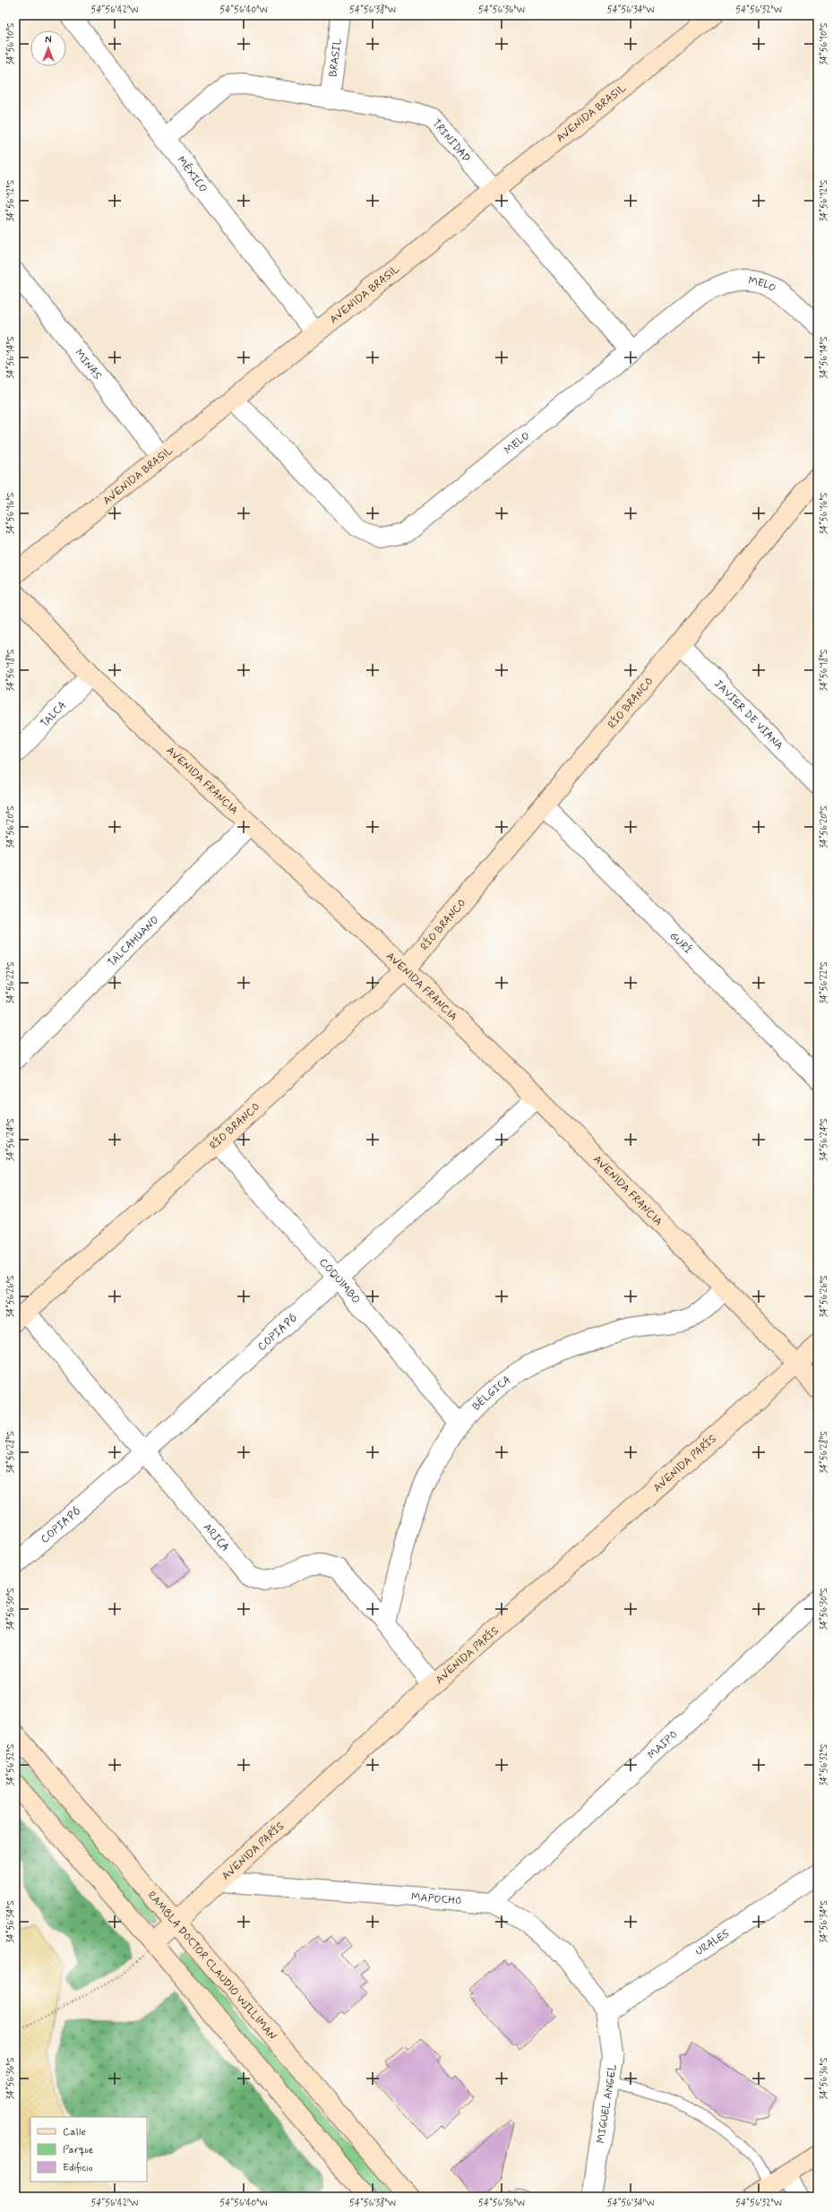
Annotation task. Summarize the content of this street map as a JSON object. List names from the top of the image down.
{
  "streets": {
    "street": [
      "BRASIL",
      "AVENIDA BRASIL",
      "TRINIDAD",
      "MÉXICO",
      "MELO",
      "MINAS",
      "RÍO BRANCO",
      "TALCA",
      "JAVIER DE VIANA",
      "AVENIDA FRANCIA",
      "TALCAHUANO",
      "GURÍ",
      "COQUIMBO",
      "COPIAPÓ",
      "BÉLGICA",
      "AVENIDA PARÍS",
      "ARICA",
      "MAIPO",
      "MAPOCHO",
      "URALES",
      "RAMBLA DOCTOR CLAUDIO WILLIMAN",
      "MIGUEL ANGEL"
    ]
  },
  "crossings": [
    ["BRASIL", "TRINIDAD"],
    ["AVENIDA BRASIL", "TRINIDAD"],
    ["AVENIDA BRASIL", "MÉXICO"],
    ["AVENIDA BRASIL", "MELO"],
    ["AVENIDA BRASIL", "MINAS"],
    ["TRINIDAD", "MÉXICO"],
    ["TRINIDAD", "MELO"],
    ["RÍO BRANCO", "JAVIER DE VIANA"],
    ["RÍO BRANCO", "AVENIDA FRANCIA"],
    ["RÍO BRANCO", "GURÍ"],
    ["RÍO BRANCO", "COQUIMBO"],
    ["RÍO BRANCO", "ARICA"],
    ["TALCA", "AVENIDA FRANCIA"],
    ["AVENIDA FRANCIA", "TALCAHUANO"],
    ["AVENIDA FRANCIA", "COPIAPÓ"],
    ["AVENIDA FRANCIA", "BÉLGICA"],
    ["AVENIDA FRANCIA", "AVENIDA PARÍS"],
    ["COQUIMBO", "COPIAPÓ"],
    ["COQUIMBO", "BÉLGICA"],
    ["COPIAPÓ", "ARICA"],
    ["BÉLGICA", "ARICA"],
    ["AVENIDA PARÍS", "ARICA"],
    ["AVENIDA PARÍS", "MAPOCHO"],
    ["AVENIDA PARÍS", "RAMBLA DOCTOR CLAUDIO WILLIMAN"],
    ["MAIPO", "MAPOCHO"],
    ["MAPOCHO", "URALES"],
    ["MAPOCHO", "MIGUEL ANGEL"],
    ["URALES", "MIGUEL ANGEL"]
  ],
  "legend": ["Calle", "Parque", "Edificio"],
  "north": "top",
  "coordinates": [
    "54°56'42\"W",
    "54°56'40\"W",
    "54°56'38\"W",
    "54°56'36\"W",
    "54°56'34\"W",
    "54°56'32\"W",
    "34°56'10\"S",
    "34°56'12\"S",
    "34°56'14\"S",
    "34°56'16\"S",
    "34°56'18\"S",
    "34°56'20\"S",
    "34°56'22\"S",
    "34°56'24\"S",
    "34°56'26\"S",
    "34°56'28\"S",
    "34°56'30\"S",
    "34°56'32\"S",
    "34°56'34\"S",
    "34°56'36\"S"
  ]
}
